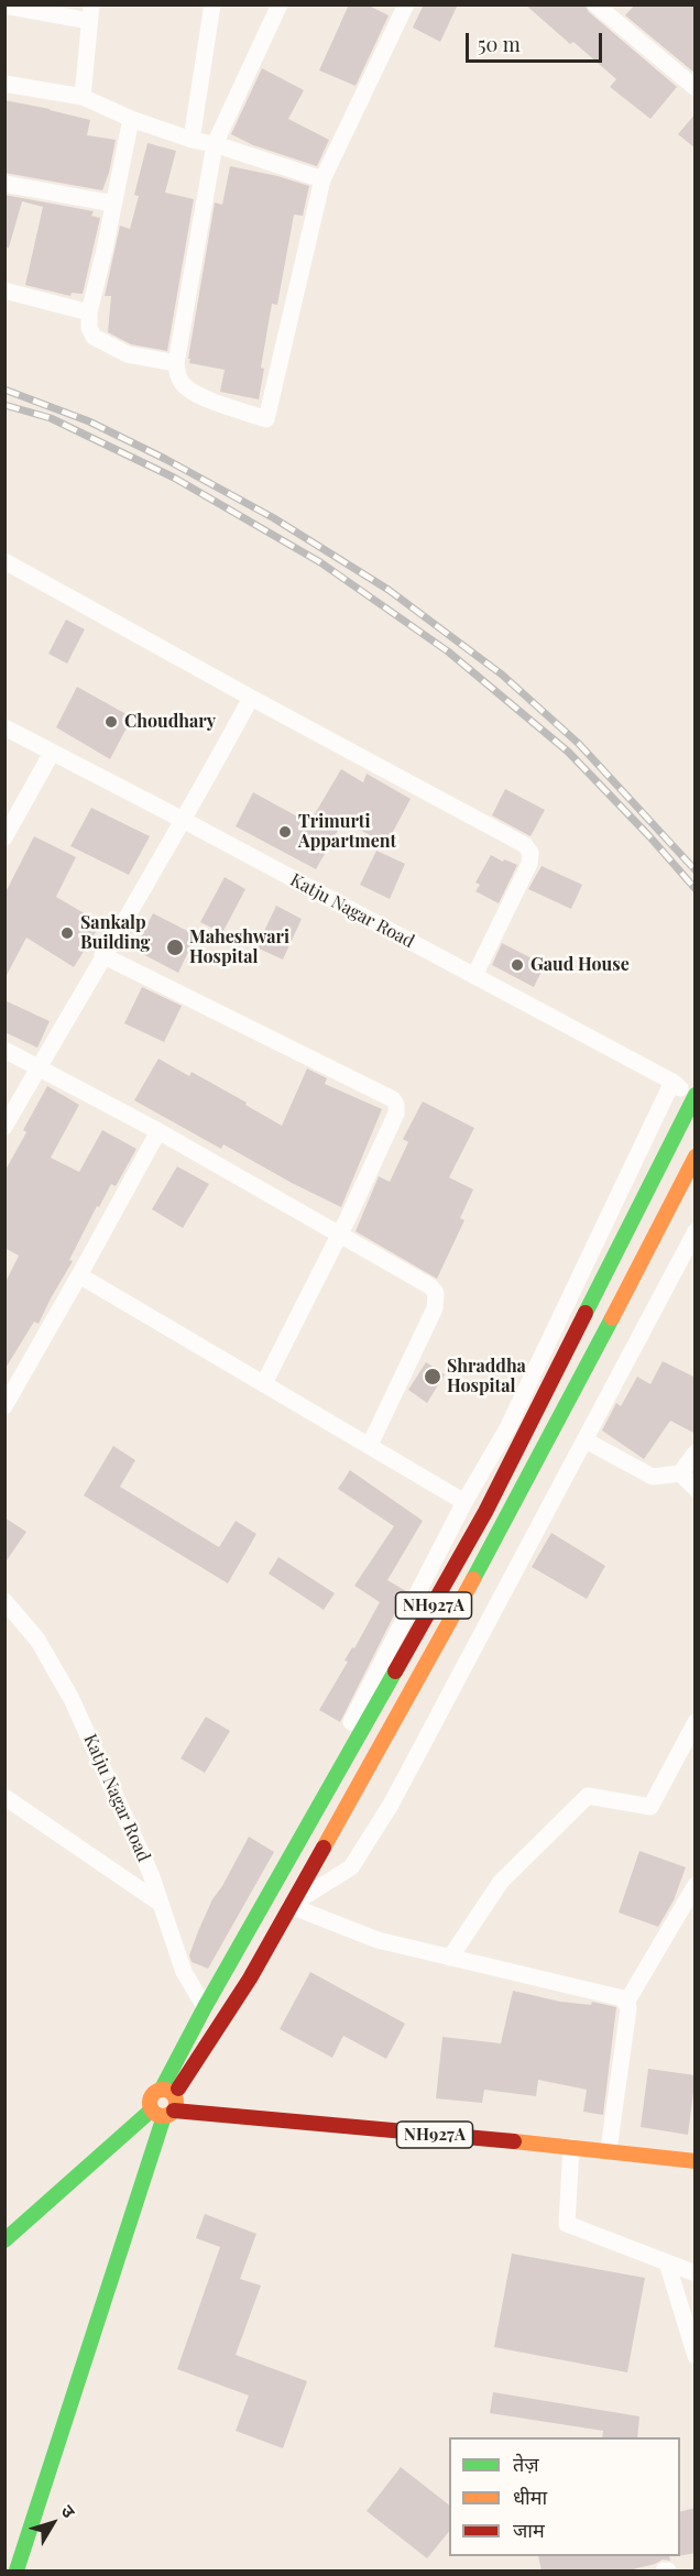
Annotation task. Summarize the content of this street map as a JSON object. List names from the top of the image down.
{
  "streets": {
    "main road": ["NH927A"],
    "street": ["Katju Nagar Road"]
  },
  "crossings": [
    ["Katju Nagar Road", "NH927A"]
  ],
  "places": [
    "Choudhary",
    "Trimurti Appartment",
    "Sankalp Building",
    "Maheshwari Hospital",
    "Gaud House",
    "Shraddha Hospital"
  ],
  "legend": ["तेज़", "धीमा", "जाम"],
  "scale_bar": "50 m",
  "north": "top right"
}
